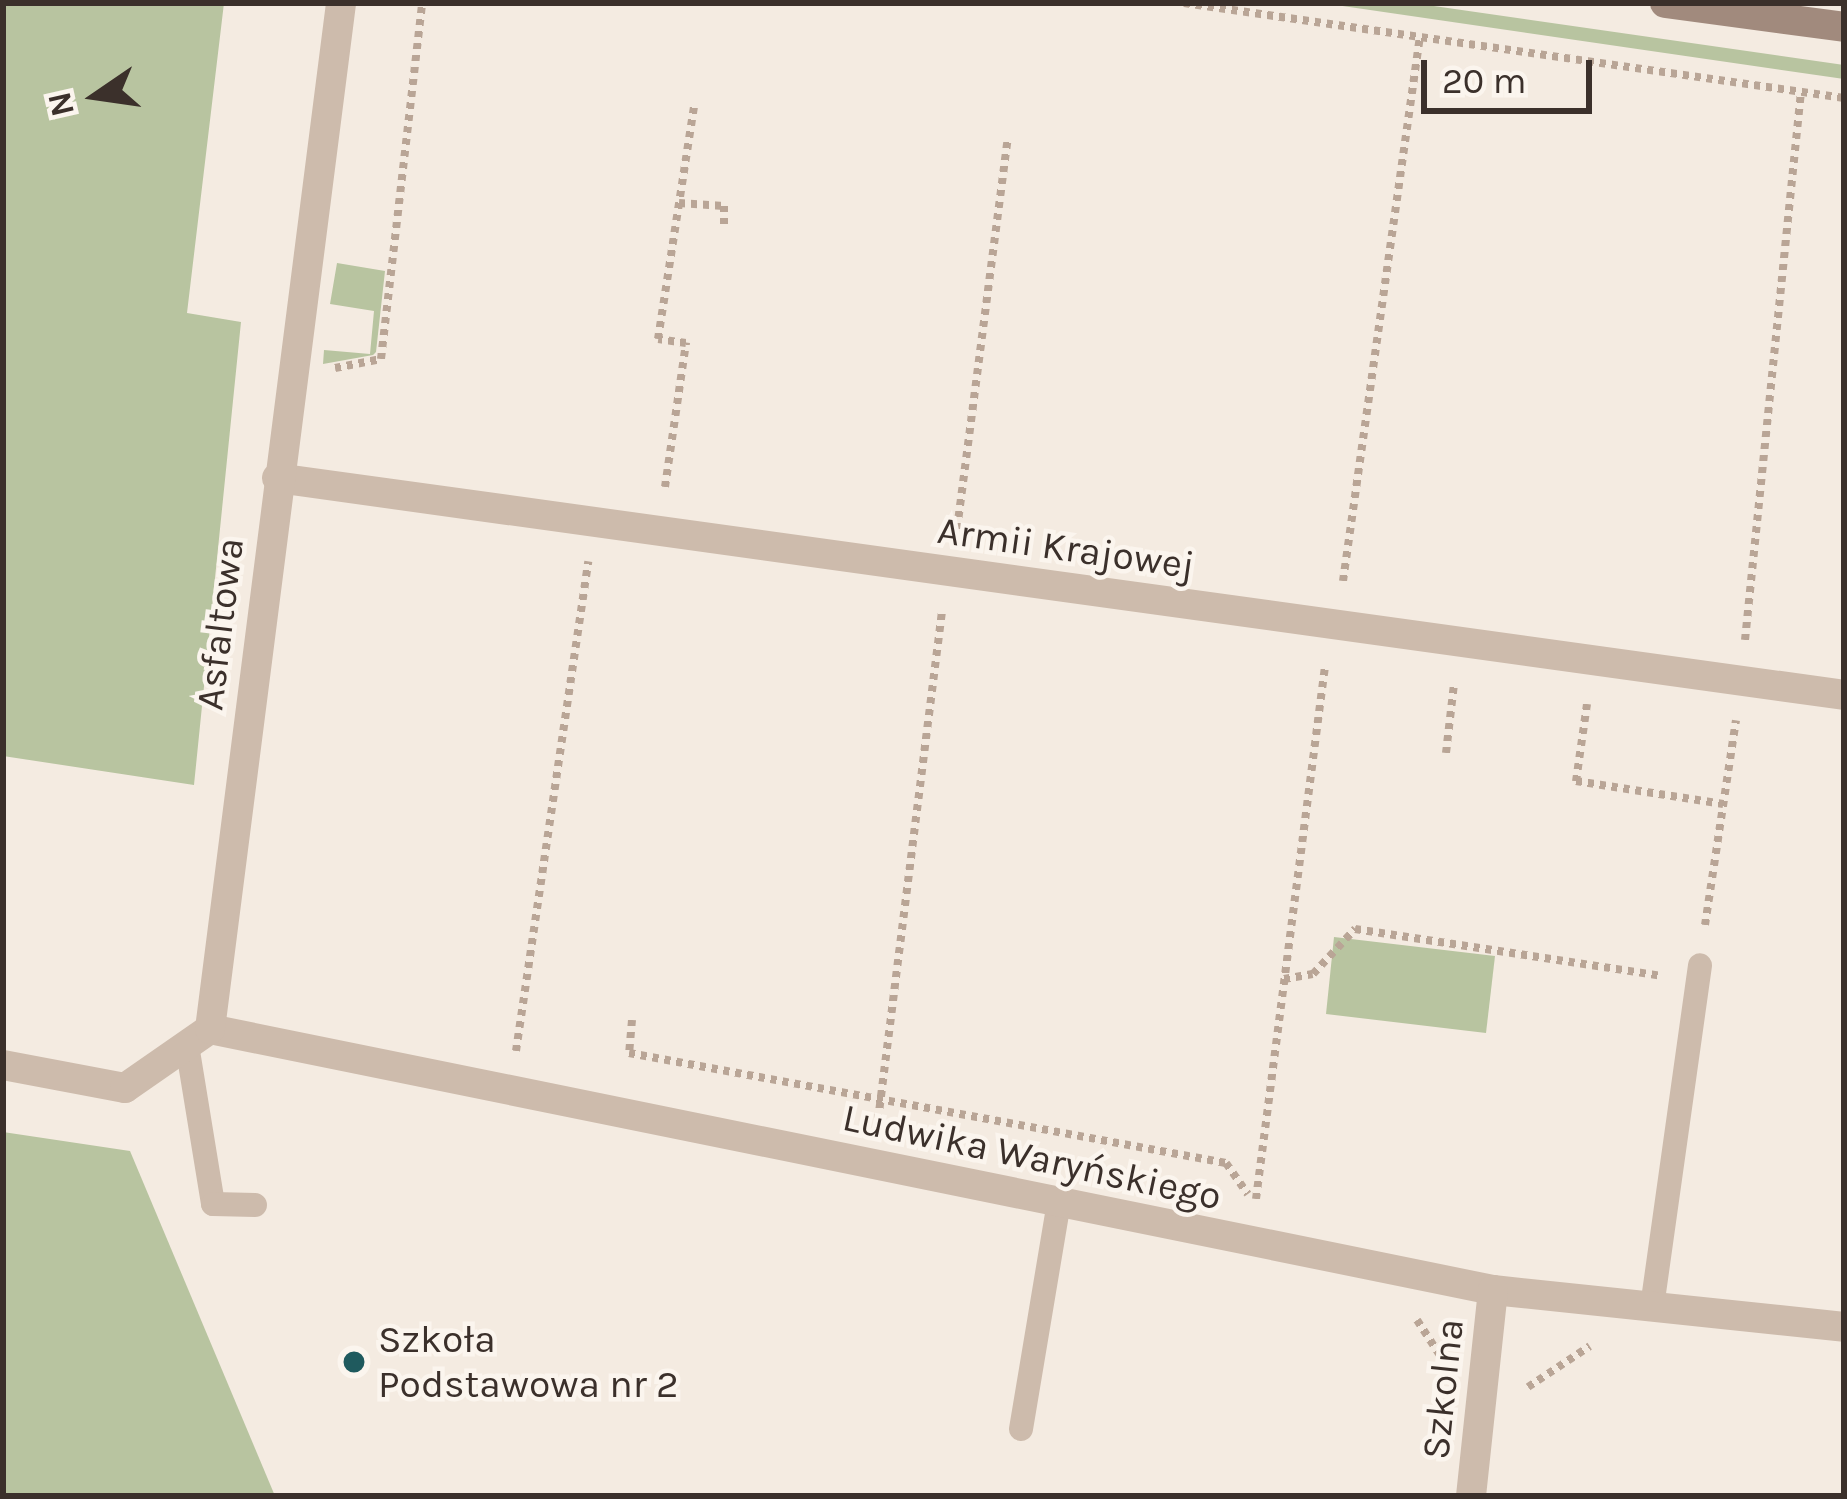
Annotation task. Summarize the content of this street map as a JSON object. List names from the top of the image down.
{
  "streets": {
    "street": [
      "Armii Krajowej",
      "Asfaltowa",
      "Ludwika Waryńskiego",
      "Szkolna"
    ]
  },
  "crossings": [
    ["Armii Krajowej", "Asfaltowa"],
    ["Asfaltowa", "Ludwika Waryńskiego"],
    ["Ludwika Waryńskiego", "Szkolna"]
  ],
  "places": ["Szkoła Podstawowa nr 2"],
  "scale_bar": "20 m",
  "north": "left"
}
